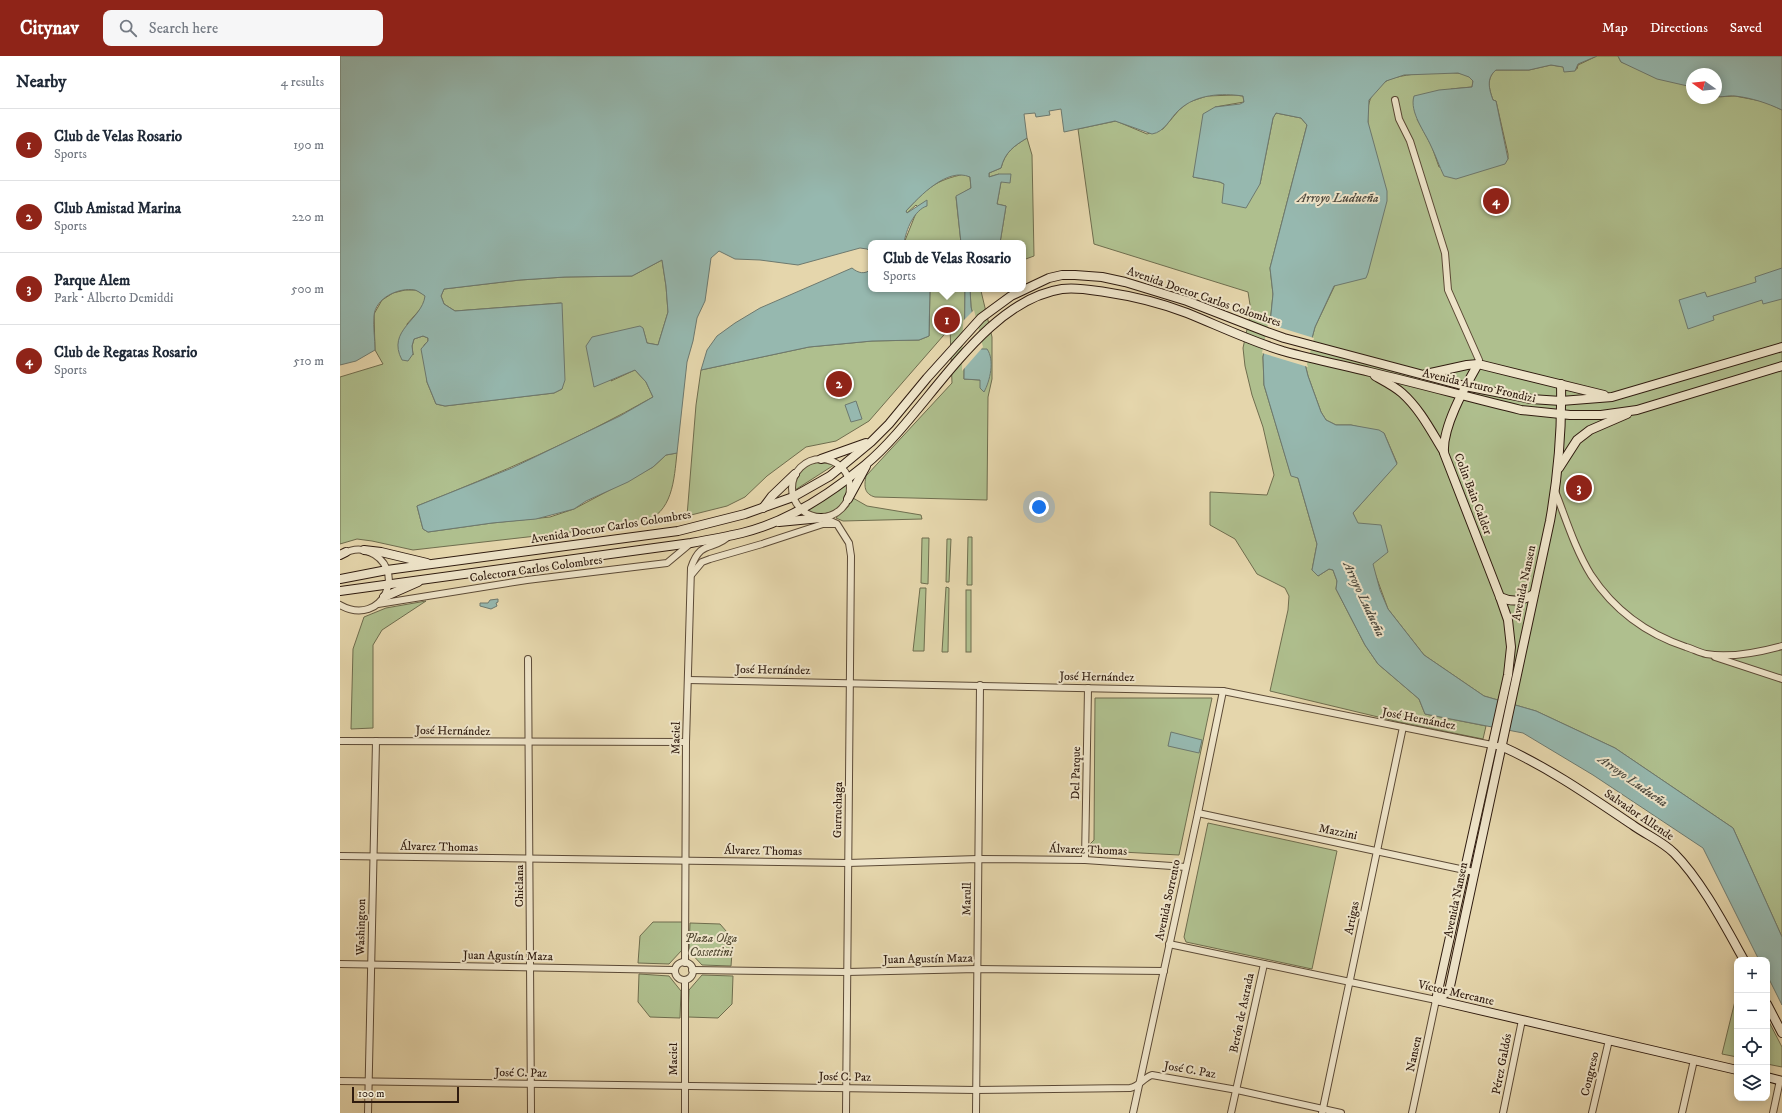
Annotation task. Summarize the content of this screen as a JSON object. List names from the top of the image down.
{
  "streets": {
    "main road": [
      "Avenida Doctor Carlos Colombres",
      "Avenida Arturo Frondizi",
      "Colin Bain Calder",
      "Avenida Nansen",
      "Salvador Allende",
      "Víctor Mercante"
    ],
    "street": [
      "Colectora Carlos Colombres",
      "José Hernández",
      "Maciel",
      "Del Parque",
      "Gurruchaga",
      "Mazzini",
      "Álvarez Thomas",
      "Chiclana",
      "Marull",
      "Avenida Sorrento",
      "Artigas",
      "Washington",
      "Juan Agustín Maza",
      "Berón de Astrada",
      "Nansen",
      "Pérez Galdós",
      "José C. Paz",
      "Congreso"
    ]
  },
  "crossings": [
    ["Avenida Doctor Carlos Colombres", "Avenida Arturo Frondizi"],
    ["Avenida Doctor Carlos Colombres", "Colectora Carlos Colombres"],
    ["Avenida Doctor Carlos Colombres", "Maciel"],
    ["Avenida Doctor Carlos Colombres", "Gurruchaga"],
    ["Avenida Arturo Frondizi", "Colin Bain Calder"],
    ["Avenida Arturo Frondizi", "Avenida Nansen"],
    ["Colin Bain Calder", "Avenida Nansen"],
    ["Avenida Nansen", "José Hernández"],
    ["Avenida Nansen", "Salvador Allende"],
    ["Avenida Nansen", "Mazzini"],
    ["Avenida Nansen", "Víctor Mercante"],
    ["Avenida Nansen", "Nansen"],
    ["José Hernández", "Maciel"],
    ["José Hernández", "Del Parque"],
    ["José Hernández", "Gurruchaga"],
    ["José Hernández", "Salvador Allende"],
    ["José Hernández", "Chiclana"],
    ["José Hernández", "Marull"],
    ["José Hernández", "Avenida Sorrento"],
    ["José Hernández", "Artigas"],
    ["José Hernández", "Washington"],
    ["Maciel", "Álvarez Thomas"],
    ["Maciel", "Juan Agustín Maza"],
    ["Maciel", "José C. Paz"],
    ["Del Parque", "Álvarez Thomas"],
    ["Gurruchaga", "Álvarez Thomas"],
    ["Gurruchaga", "Juan Agustín Maza"],
    ["Gurruchaga", "José C. Paz"],
    ["Mazzini", "Avenida Sorrento"],
    ["Mazzini", "Artigas"],
    ["Álvarez Thomas", "Chiclana"],
    ["Álvarez Thomas", "Marull"],
    ["Álvarez Thomas", "Avenida Sorrento"],
    ["Álvarez Thomas", "Washington"],
    ["Chiclana", "Juan Agustín Maza"],
    ["Chiclana", "José C. Paz"],
    ["Marull", "Juan Agustín Maza"],
    ["Marull", "José C. Paz"],
    ["Avenida Sorrento", "Juan Agustín Maza"],
    ["Avenida Sorrento", "Víctor Mercante"],
    ["Avenida Sorrento", "José C. Paz"],
    ["Artigas", "Víctor Mercante"],
    ["Artigas", "José C. Paz"],
    ["Washington", "Juan Agustín Maza"],
    ["Washington", "José C. Paz"],
    ["Víctor Mercante", "Berón de Astrada"],
    ["Víctor Mercante", "Nansen"],
    ["Víctor Mercante", "Pérez Galdós"],
    ["Víctor Mercante", "Congreso"],
    ["Berón de Astrada", "José C. Paz"]
  ],
  "water": ["Arroyo Ludueña"],
  "parks": ["Plaza Olga Cossettini"],
  "scale_bar": "100 m",
  "north": "left",
  "page": {
    "header": "Citynav",
    "search": "Search here",
    "nav": ["Map", "Directions", "Saved"],
    "heading": ["Nearby", "4 results"],
    "list": [
      {
        "mark": "1",
        "name": "Club de Velas Rosario",
        "note": "Sports",
        "value": "190 m"
      },
      {
        "mark": "2",
        "name": "Club Amistad Marina",
        "note": "Sports",
        "value": "220 m"
      },
      {
        "mark": "3",
        "name": "Parque Alem",
        "note": "Park · Alberto Demiddi",
        "value": "500 m"
      },
      {
        "mark": "4",
        "name": "Club de Regatas Rosario",
        "note": "Sports",
        "value": "510 m"
      }
    ],
    "pins": [
      "4",
      "1",
      "2",
      "3"
    ],
    "popup": ["Club de Velas Rosario", "Sports"],
    "map_buttons": ["+", "−"],
    "scale": "100 m"
  }
}
